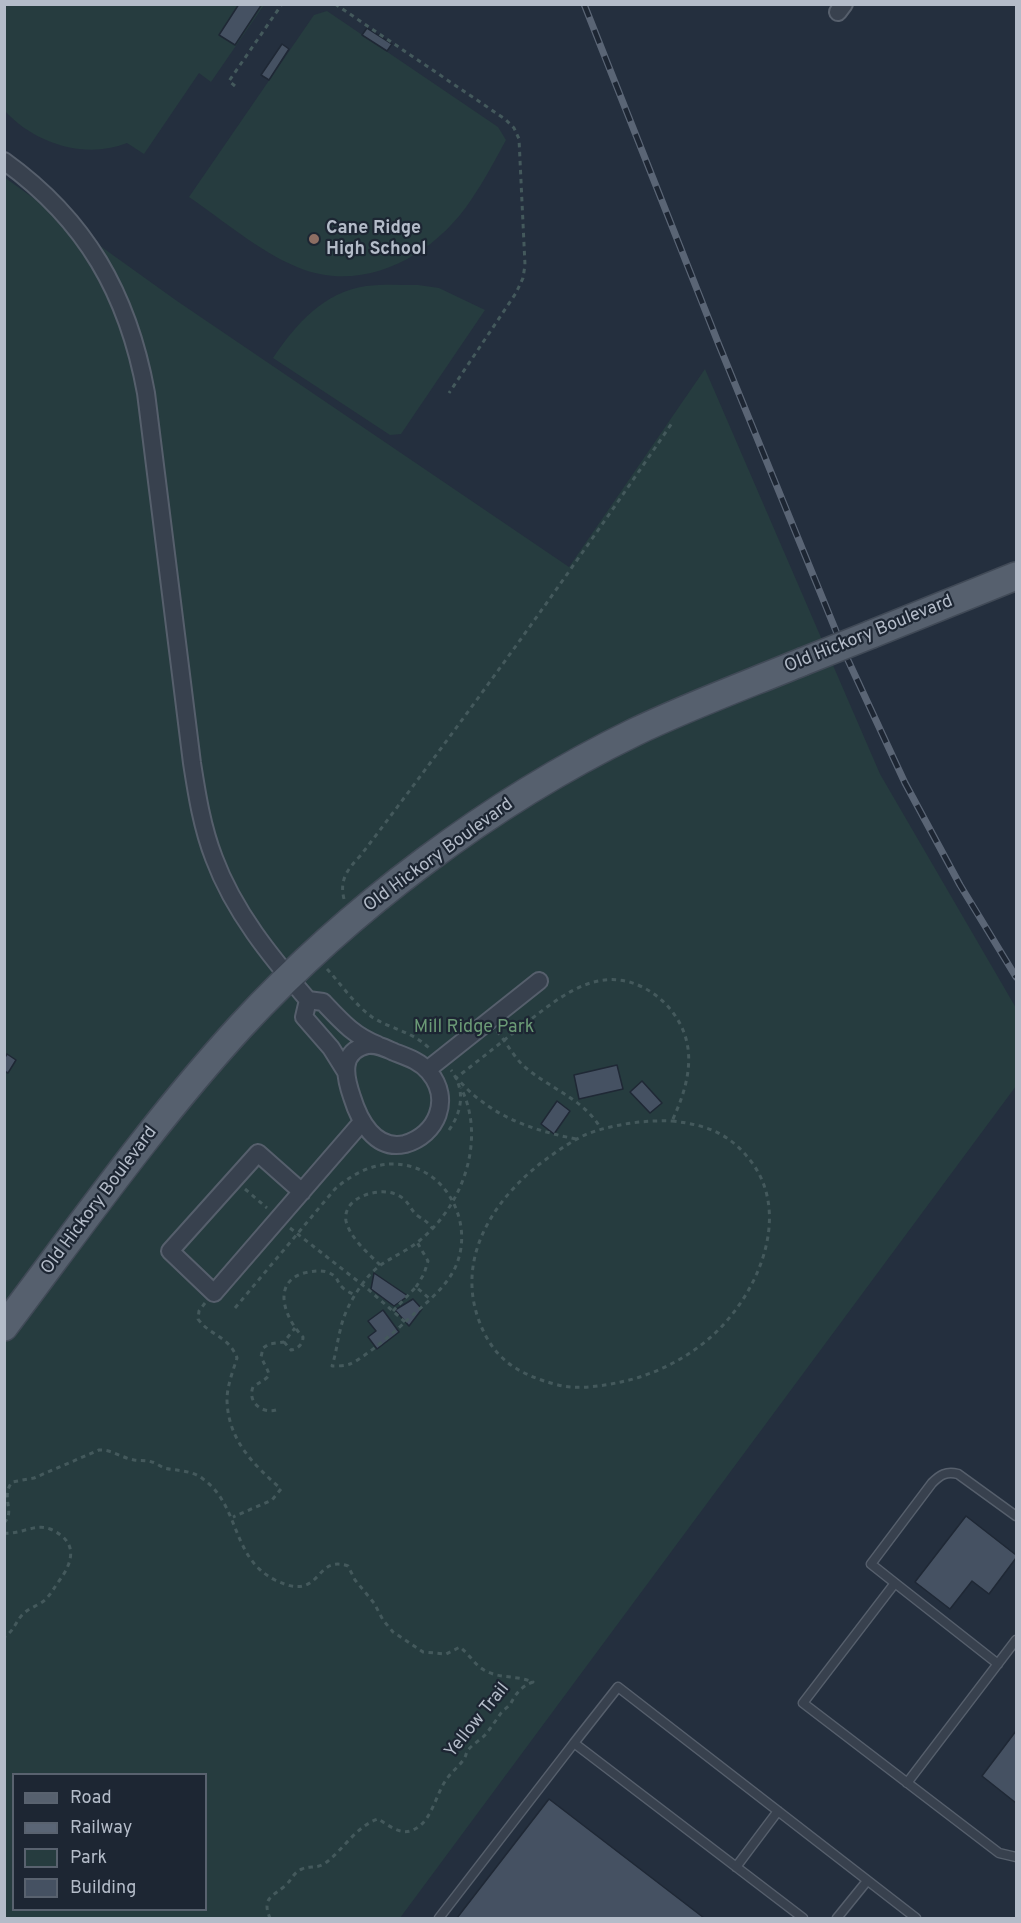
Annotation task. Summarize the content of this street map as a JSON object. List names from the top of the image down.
{
  "streets": {
    "main road": ["Old Hickory Boulevard"],
    "path": ["Yellow Trail"]
  },
  "parks": ["Mill Ridge Park"],
  "places": ["Cane Ridge High School"],
  "legend": [
    "Road",
    "Railway",
    "Park",
    "Building"
  ]
}
